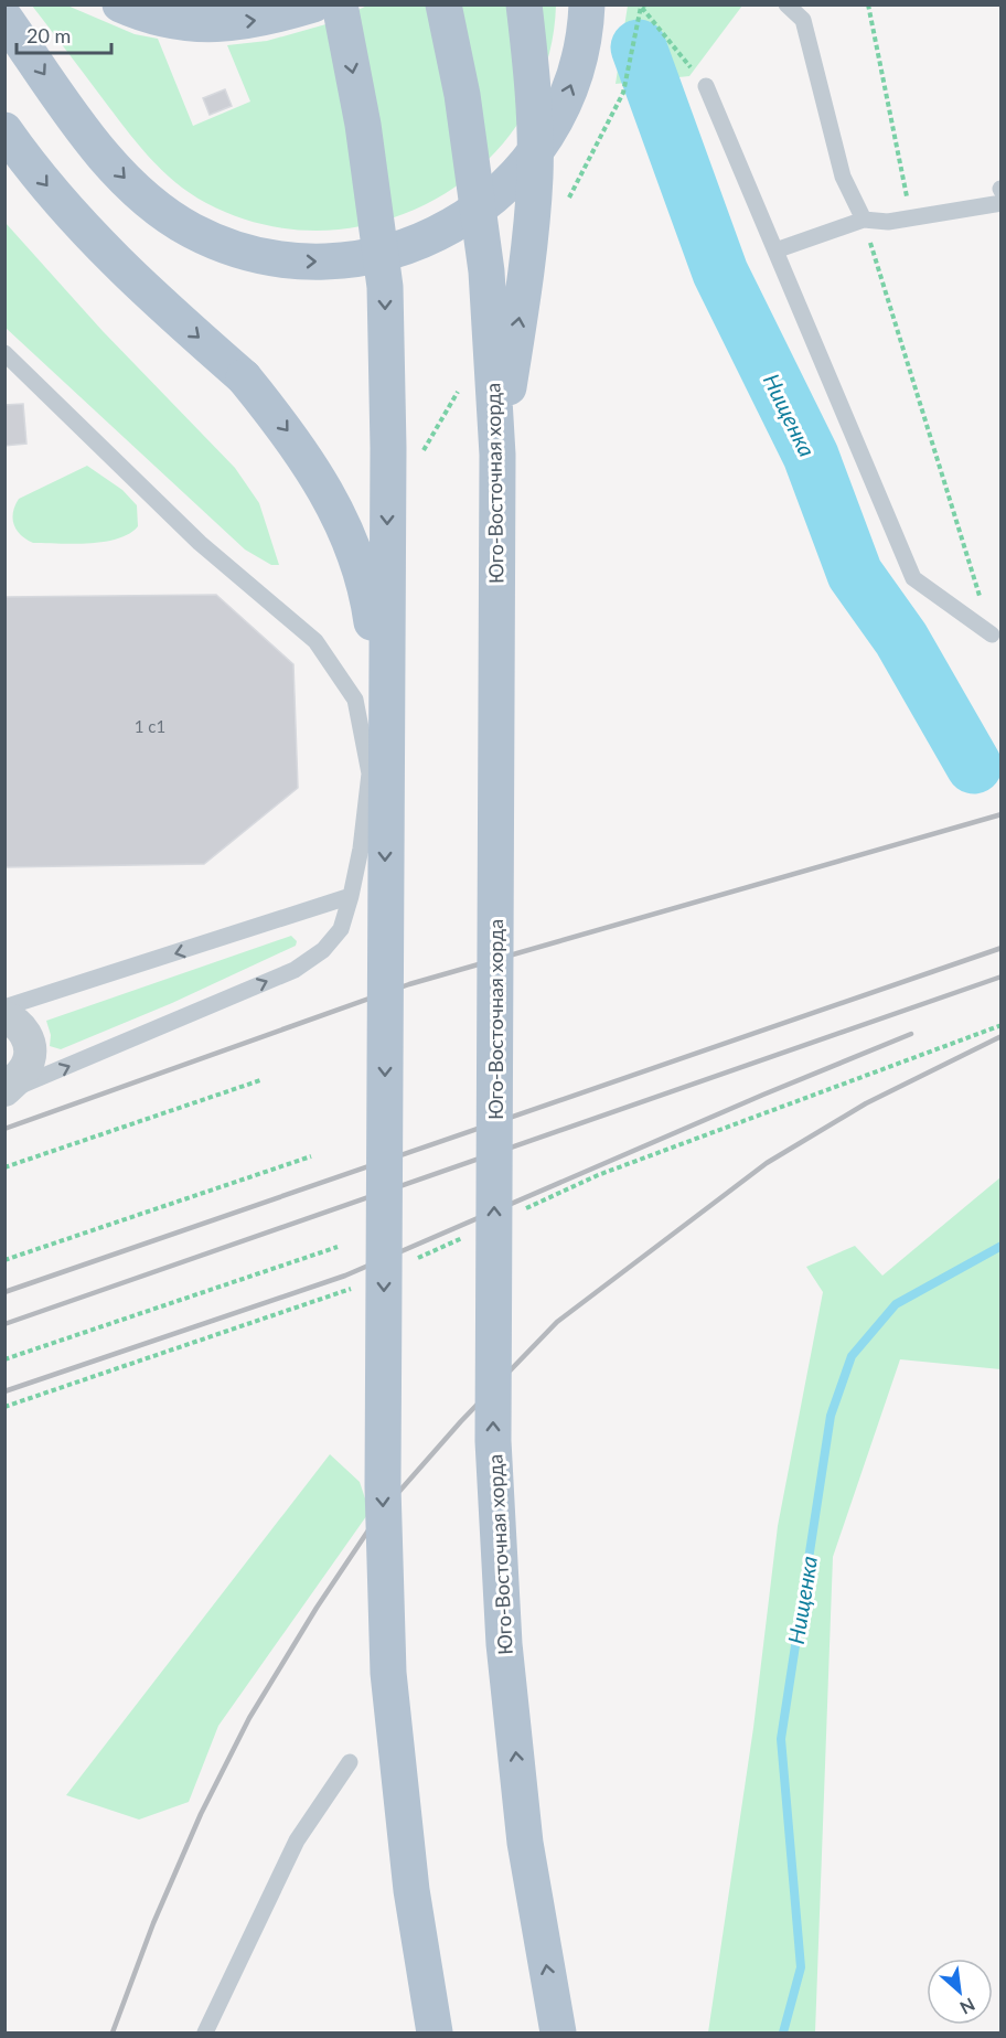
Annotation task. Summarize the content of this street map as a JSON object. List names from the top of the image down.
{
  "streets": {
    "main road": ["Юго-Восточная хорда"]
  },
  "water": ["Нищенка"],
  "house_numbers": ["1 с1"],
  "scale_bar": "20 m",
  "north": "bottom right"
}
